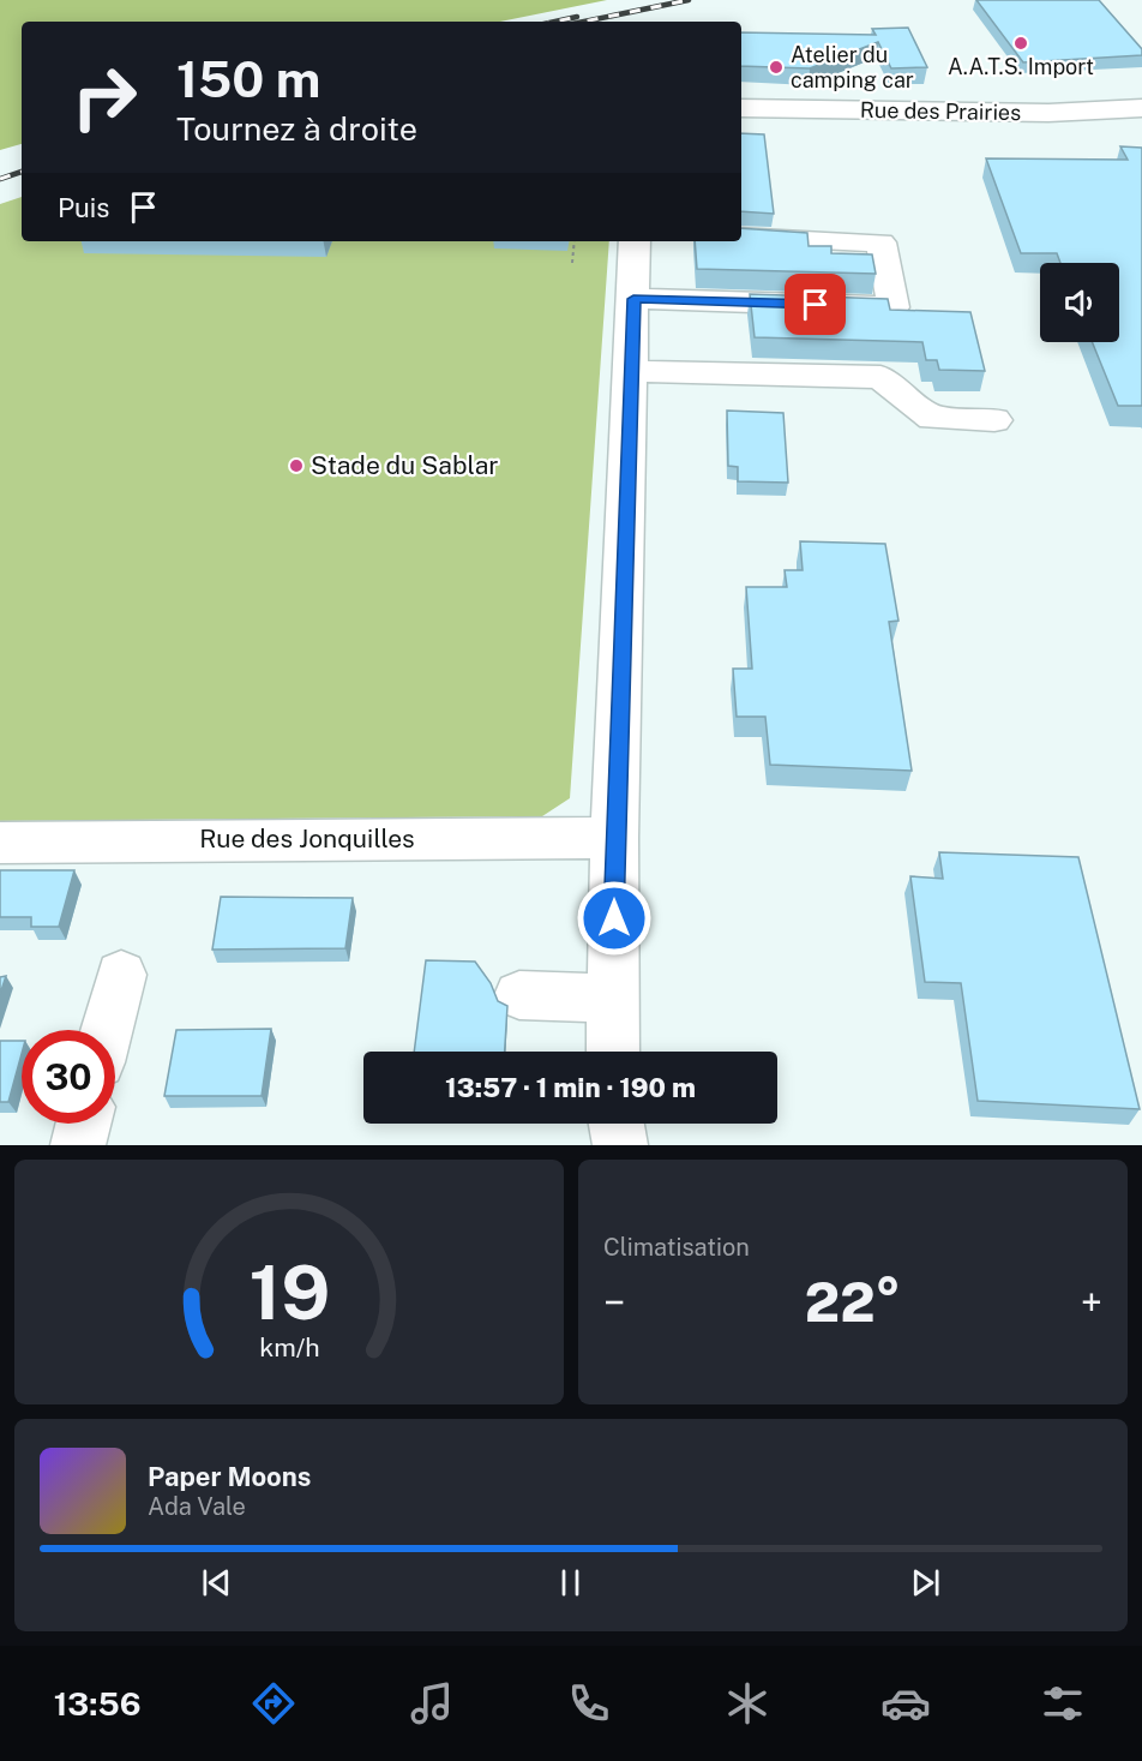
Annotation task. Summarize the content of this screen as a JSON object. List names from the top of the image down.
{
  "streets": {
    "street": ["Rue des Prairies", "Rue des Jonquilles"]
  },
  "places": ["A.A.T.S. Import", "Atelier du camping car", "Stade du Sablar"],
  "page": {
    "turn": ["150 m", "Tournez à droite"],
    "then": "Puis",
    "limit": "30",
    "trip": "13:57 · 1 min · 190 m",
    "tile": "Climatisation",
    "heat": ["−", "22°", "+"],
    "song": ["Paper Moons", "Ada Vale"],
    "tabs": "13:56",
    "gauge": ["19", "km/h"]
  }
}
